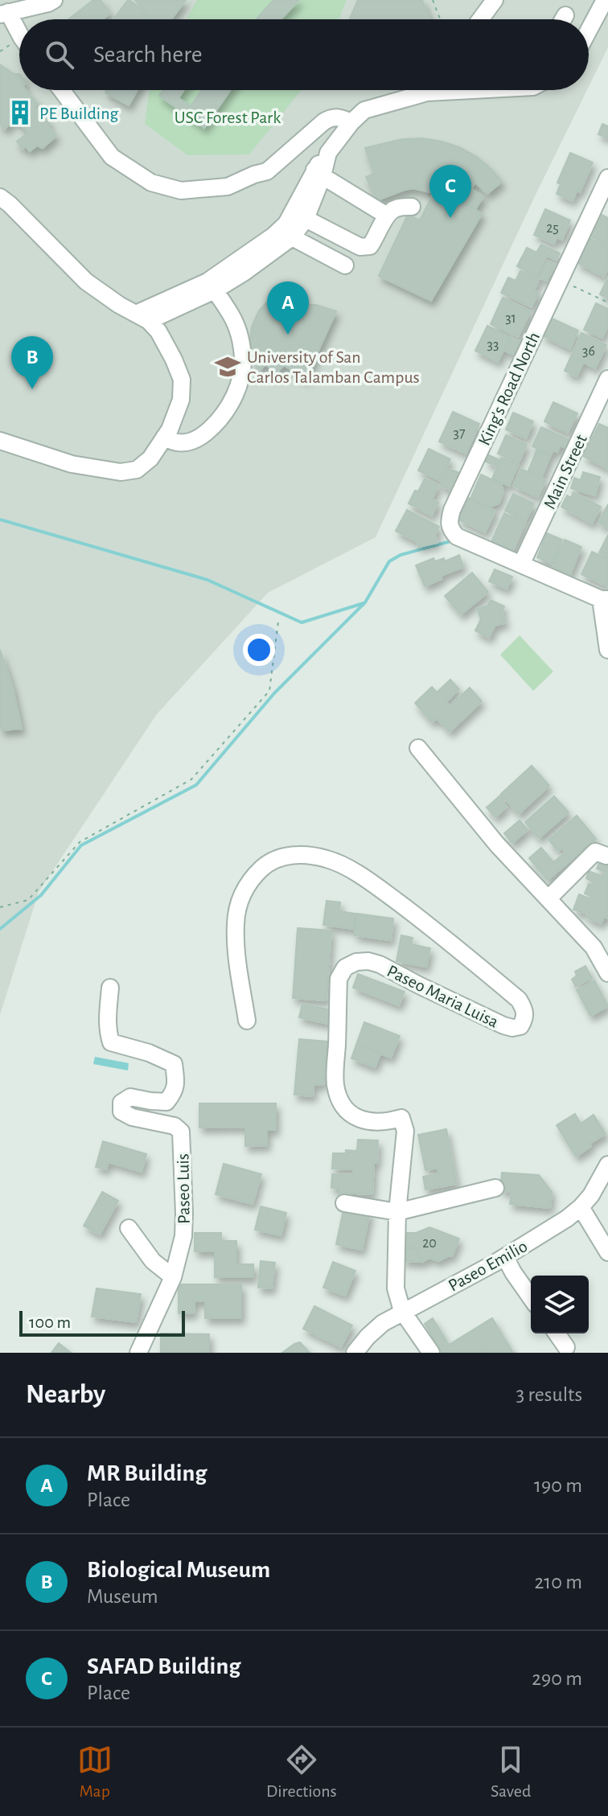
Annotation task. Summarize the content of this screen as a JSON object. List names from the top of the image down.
{
  "streets": {
    "street": [
      "King's Road North",
      "Main Street",
      "Paseo Maria Luisa",
      "Paseo Luis",
      "Paseo Emilio"
    ]
  },
  "crossings": [
    ["King's Road North", "Main Street"],
    ["Paseo Maria Luisa", "Paseo Emilio"]
  ],
  "parks": ["USC Forest Park"],
  "places": {
    "building": ["PE Building"],
    "school or university": ["University of San Carlos Talamban Campus"]
  },
  "house_numbers": [
    "25",
    "31",
    "33",
    "36",
    "37",
    "20"
  ],
  "scale_bar": "100 m",
  "page": {
    "search": "Search here",
    "pins": ["C", "A", "B"],
    "scale": "100 m",
    "heading": ["Nearby", "3 results"],
    "list": [
      {
        "mark": "A",
        "name": "MR Building",
        "note": "Place",
        "value": "190 m"
      },
      {
        "mark": "B",
        "name": "Biological Museum",
        "note": "Museum",
        "value": "210 m"
      },
      {
        "mark": "C",
        "name": "SAFAD Building",
        "note": "Place",
        "value": "290 m"
      }
    ],
    "nav": ["Map", "Directions", "Saved"]
  }
}
